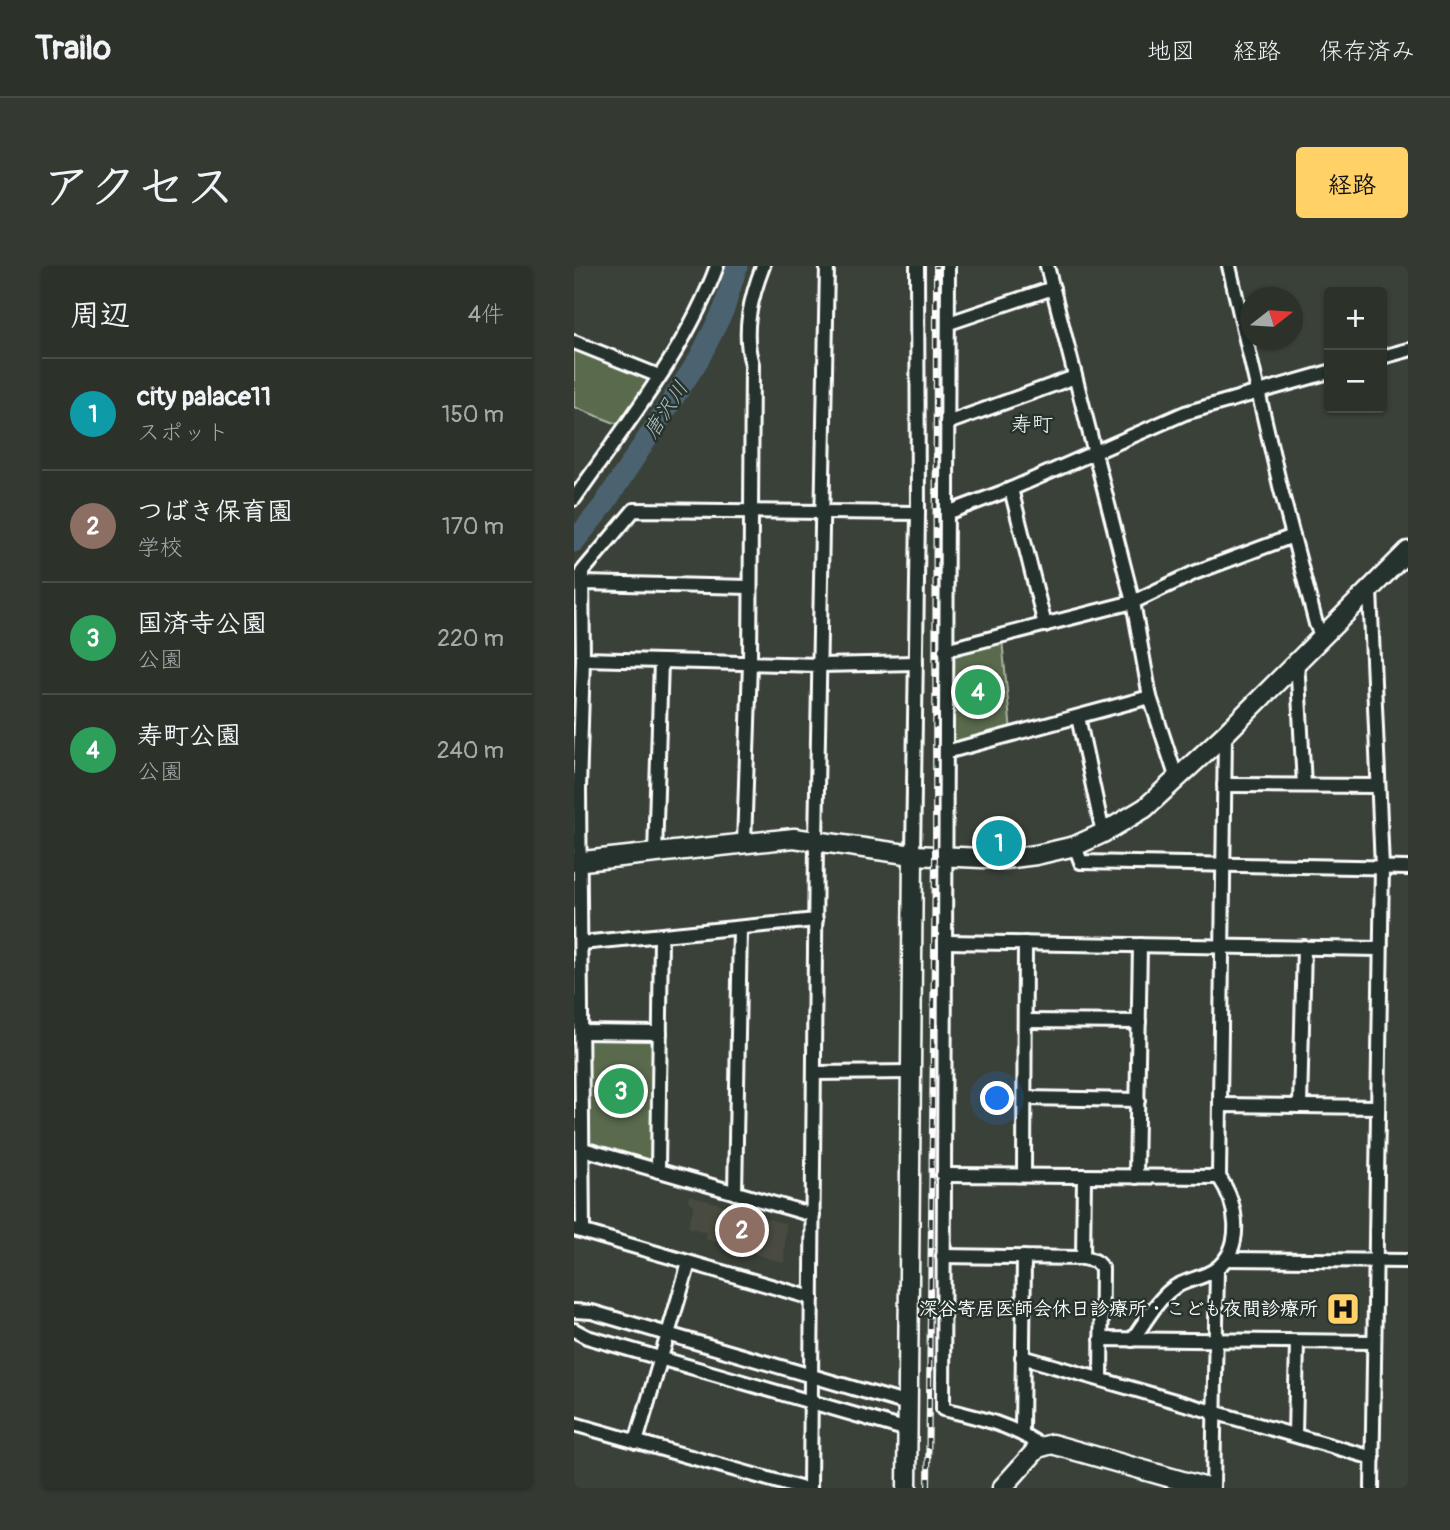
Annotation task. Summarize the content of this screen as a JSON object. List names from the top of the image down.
{
  "districts": ["寿町"],
  "water": ["唐沢川"],
  "places": {
    "hospital": ["深谷寄居医師会休日診療所・こども夜間診療所"]
  },
  "north": "right",
  "page": {
    "header": "Trailo",
    "nav": ["地図", "経路", "保存済み"],
    "title": "アクセス",
    "buttons": "経路",
    "heading": ["周辺", "4件"],
    "map_buttons": ["+", "−"],
    "list": [
      {
        "mark": "1",
        "name": "city palace11",
        "note": "スポット",
        "value": "150 m"
      },
      {
        "mark": "2",
        "name": "つばき保育園",
        "note": "学校",
        "value": "170 m"
      },
      {
        "mark": "3",
        "name": "国済寺公園",
        "note": "公園",
        "value": "220 m"
      },
      {
        "mark": "4",
        "name": "寿町公園",
        "note": "公園",
        "value": "240 m"
      }
    ],
    "pins": [
      "4",
      "1",
      "3",
      "2"
    ]
  }
}
